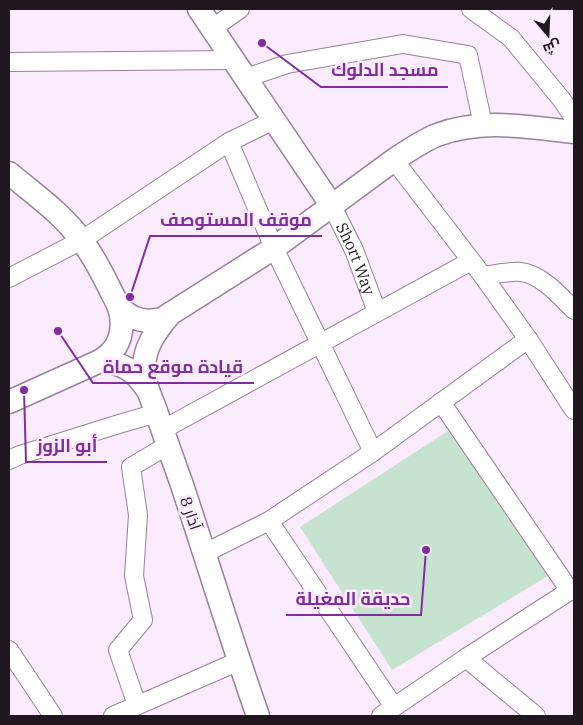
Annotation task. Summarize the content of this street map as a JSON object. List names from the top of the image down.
{
  "streets": {
    "main road": ["8 آذار"],
    "street": ["Short Way"]
  },
  "places": [
    "مسجد الدلوك",
    "موقف المستوصف",
    "قيادة موقع حماة",
    "أبو الزوز",
    "حديقة المغيلة"
  ],
  "north": "bottom"
}
